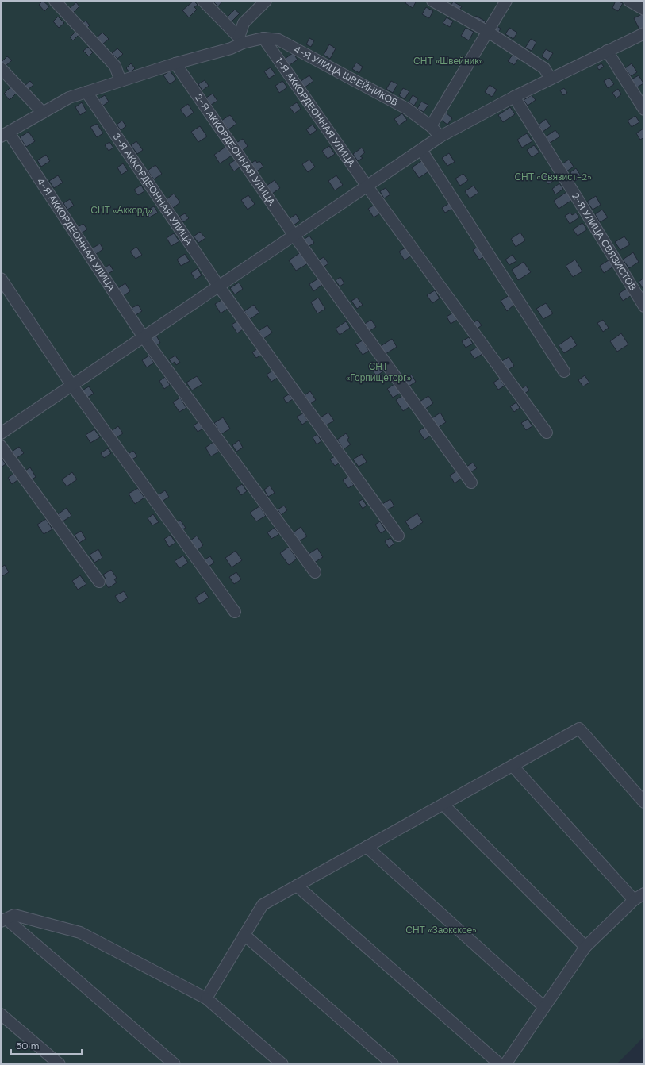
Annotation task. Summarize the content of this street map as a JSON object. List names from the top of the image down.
{
  "streets": {
    "street": [
      "4-Я УЛИЦА ШВЕЙНИКОВ",
      "1-Я АККОРДЕОННАЯ УЛИЦА",
      "2-Я АККОРДЕОННАЯ УЛИЦА",
      "3-Я АККОРДЕОННАЯ УЛИЦА",
      "4-Я АККОРДЕОННАЯ УЛИЦА",
      "2-Я УЛИЦА СВЯЗИСТОВ"
    ]
  },
  "crossings": [
    ["4-Я УЛИЦА ШВЕЙНИКОВ", "1-Я АККОРДЕОННАЯ УЛИЦА"],
    ["4-Я УЛИЦА ШВЕЙНИКОВ", "2-Я АККОРДЕОННАЯ УЛИЦА"],
    ["4-Я УЛИЦА ШВЕЙНИКОВ", "3-Я АККОРДЕОННАЯ УЛИЦА"],
    ["4-Я УЛИЦА ШВЕЙНИКОВ", "4-Я АККОРДЕОННАЯ УЛИЦА"]
  ],
  "parks": [
    "СНТ «Швейник»",
    "СНТ «Связист-2»",
    "СНТ «Аккорд»",
    "СНТ «Горпищеторг»",
    "СНТ «Заокское»"
  ],
  "scale_bar": "50 m"
}
